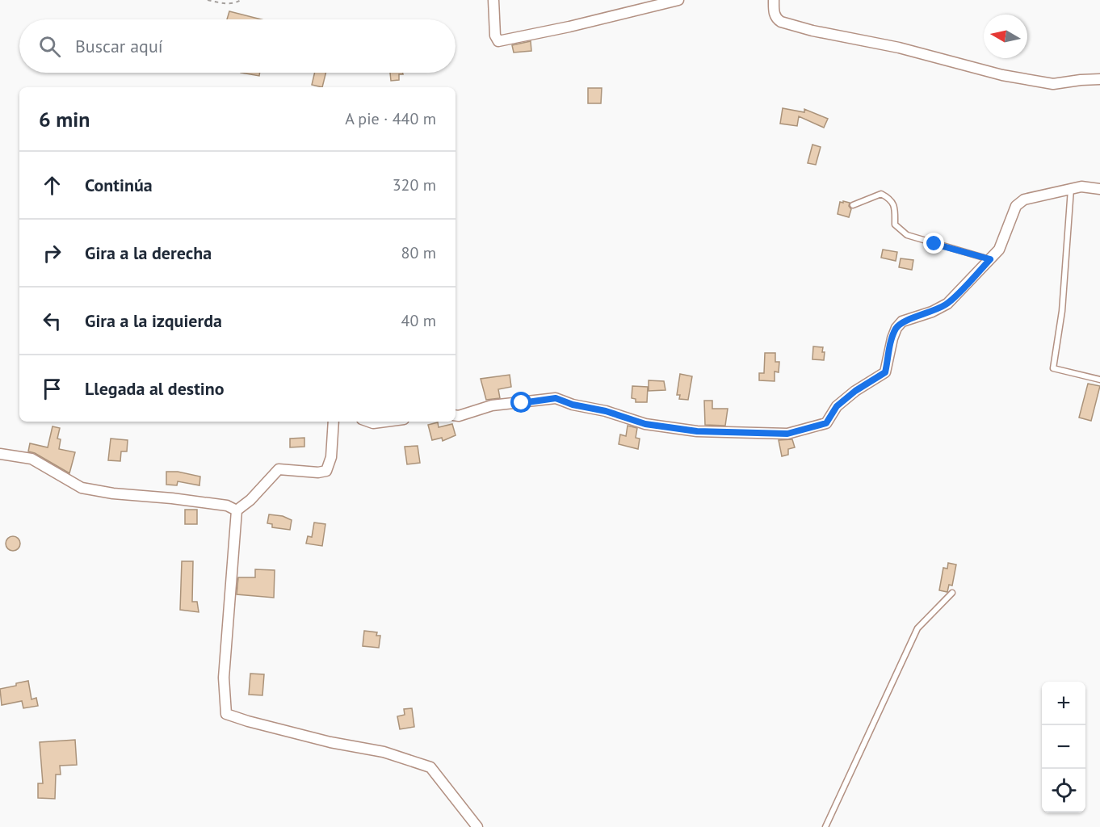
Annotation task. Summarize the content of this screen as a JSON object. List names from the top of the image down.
{
  "north": "left",
  "page": {
    "search": "Buscar aquí",
    "heading": ["6 min", "A pie · 440 m"],
    "list": [
      ["Continúa", "320 m"],
      ["Gira a la derecha", "80 m"],
      ["Gira a la izquierda", "40 m"],
      "Llegada al destino"
    ],
    "map_buttons": ["+", "−"]
  }
}
